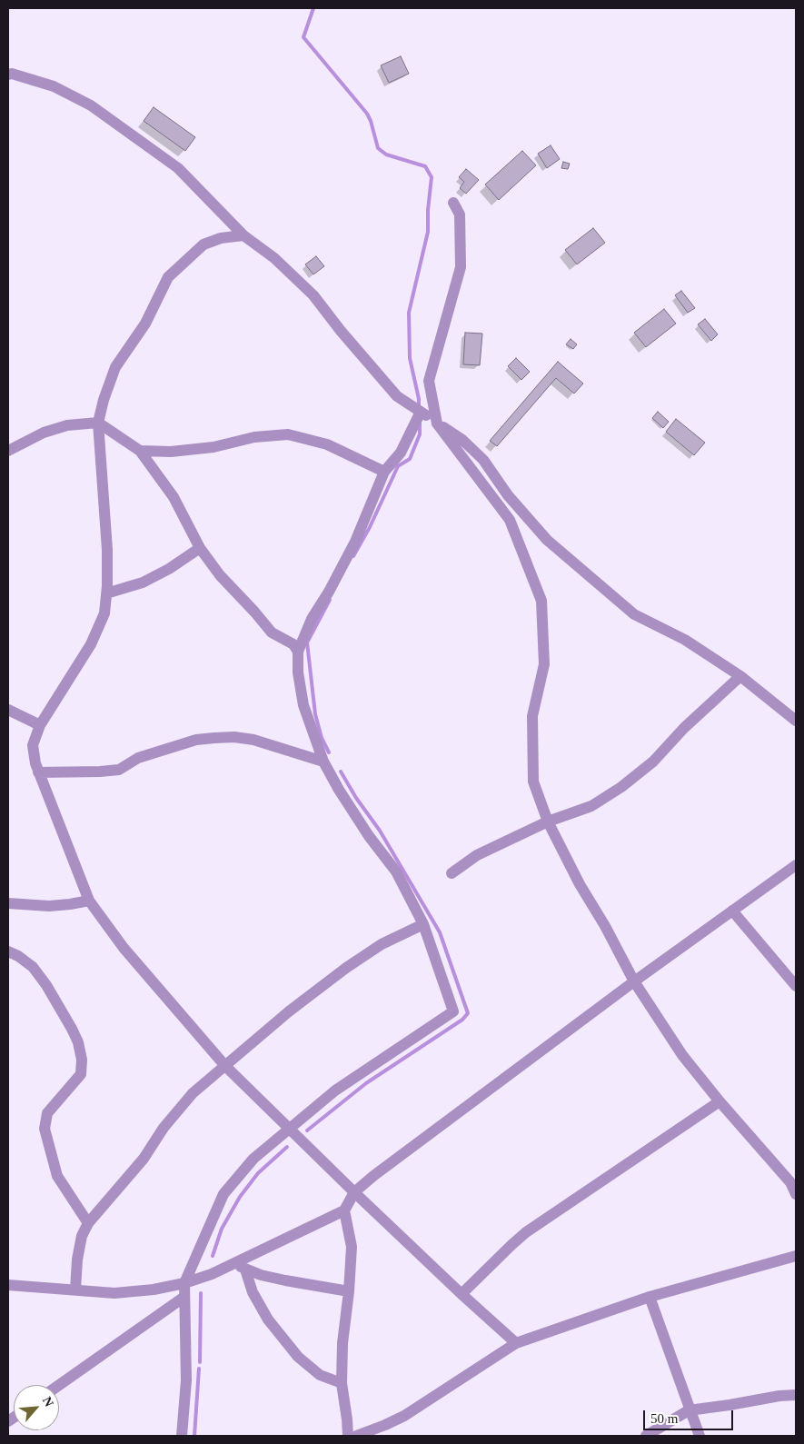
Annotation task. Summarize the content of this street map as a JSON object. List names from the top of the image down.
{
  "scale_bar": "50 m",
  "north": "top right"
}
